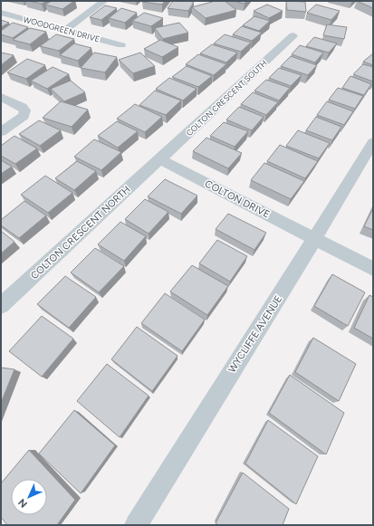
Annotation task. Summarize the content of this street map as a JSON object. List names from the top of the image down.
{
  "streets": {
    "street": [
      "WOODGREEN DRIVE",
      "COLTON CRESCENT SOUTH",
      "COLTON DRIVE",
      "COLTON CRESCENT NORTH",
      "WYCLIFFE AVENUE"
    ]
  },
  "crossings": [
    ["COLTON CRESCENT SOUTH", "COLTON DRIVE"],
    ["COLTON CRESCENT SOUTH", "COLTON CRESCENT NORTH"],
    ["COLTON DRIVE", "COLTON CRESCENT NORTH"],
    ["COLTON DRIVE", "WYCLIFFE AVENUE"]
  ],
  "north": "bottom left"
}
